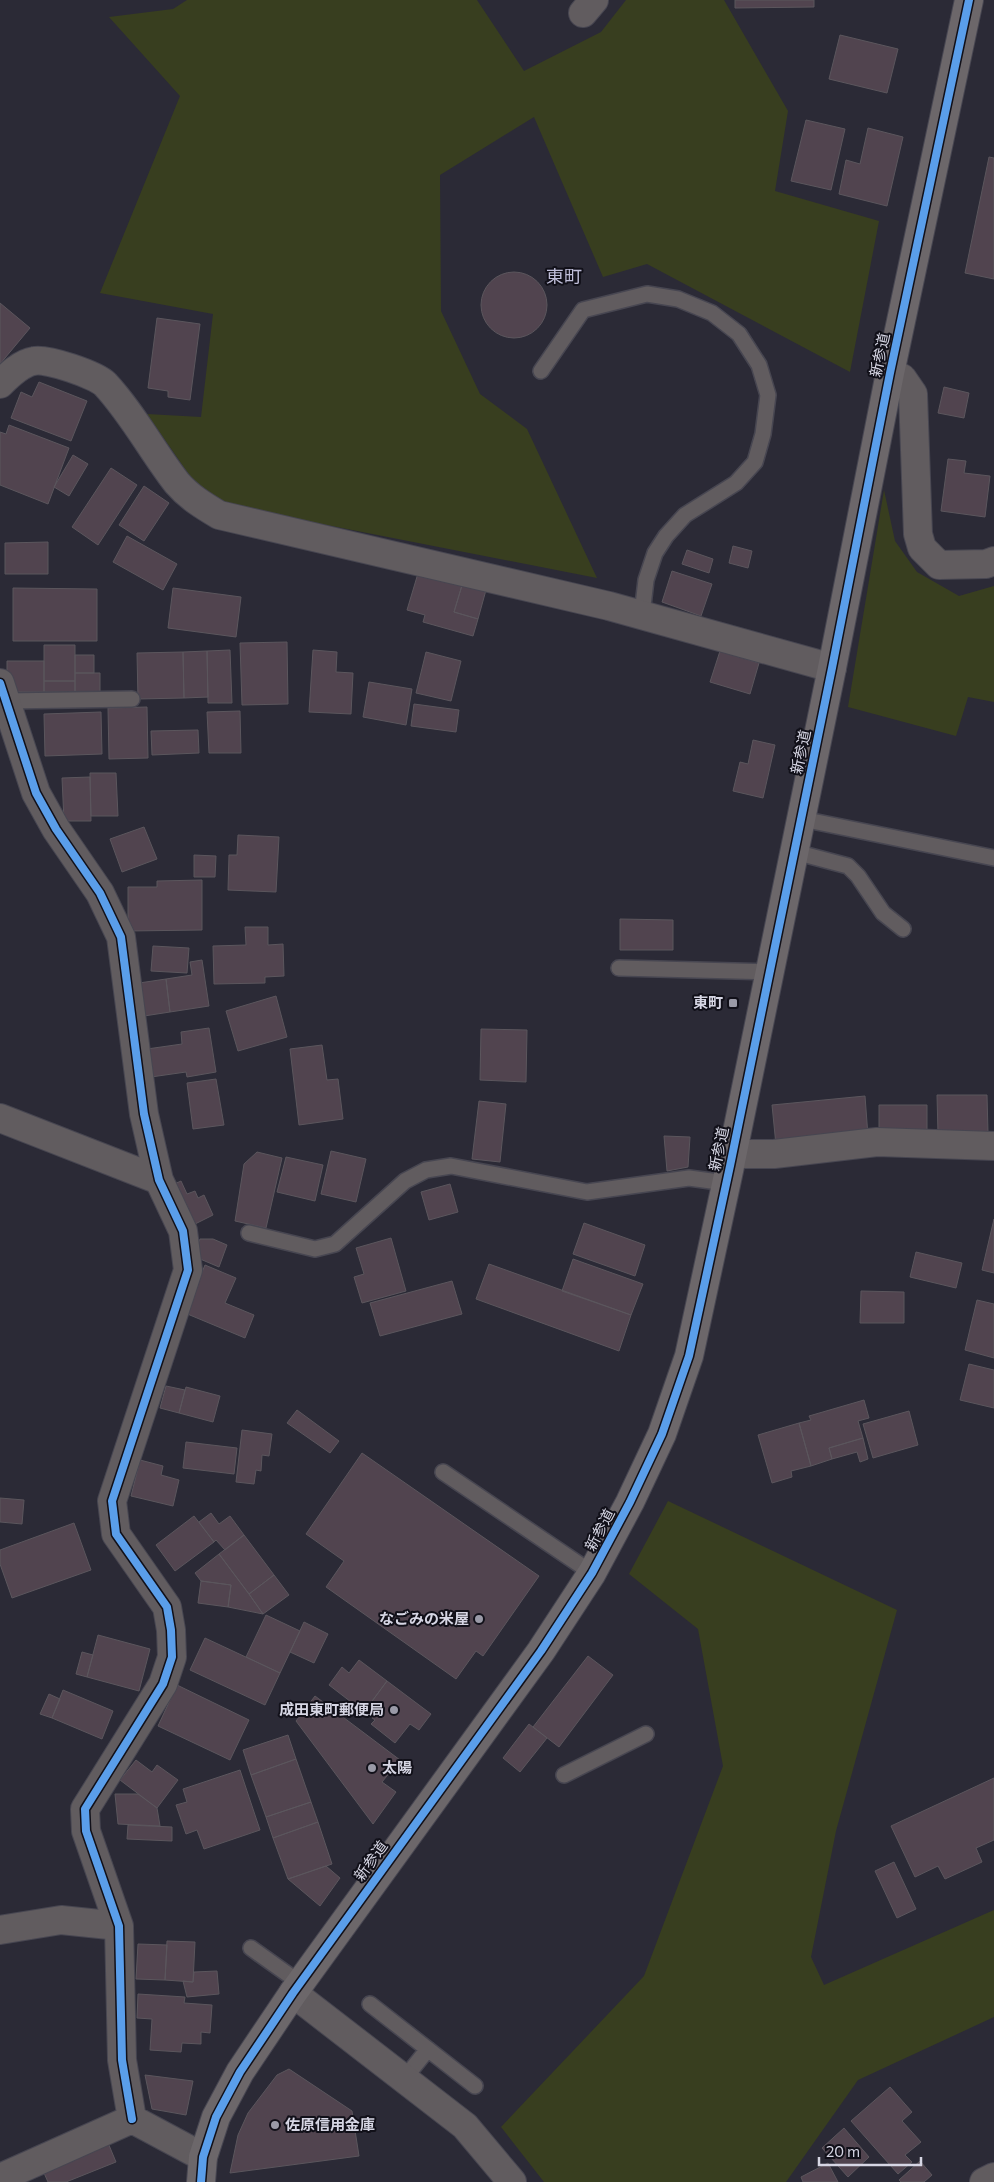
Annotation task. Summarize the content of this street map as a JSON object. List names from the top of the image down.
{
  "streets": {
    "street": ["新参道"]
  },
  "districts": ["東町"],
  "places": {
    "transit": ["東町"],
    "other": [
      "なごみの米屋",
      "成田東町郵便局",
      "太陽",
      "佐原信用金庫"
    ]
  },
  "scale_bar": "20 m"
}
